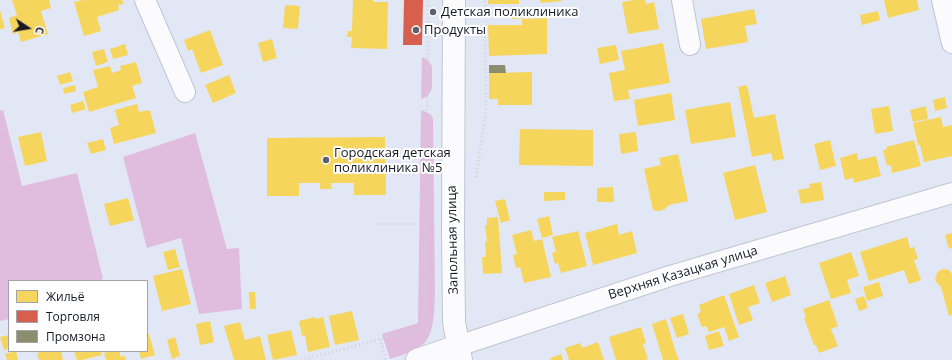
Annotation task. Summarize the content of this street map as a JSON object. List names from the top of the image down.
{
  "streets": {
    "main road": ["Запольная улица", "Верхняя Казацкая улица"]
  },
  "crossings": [
    ["Запольная улица", "Верхняя Казацкая улица"]
  ],
  "places": ["Детская поликлиника", "Продукты", "Городская детская поликлиника №5"],
  "legend": ["Жильё", "Торговля", "Промзона"],
  "north": "right"
}
